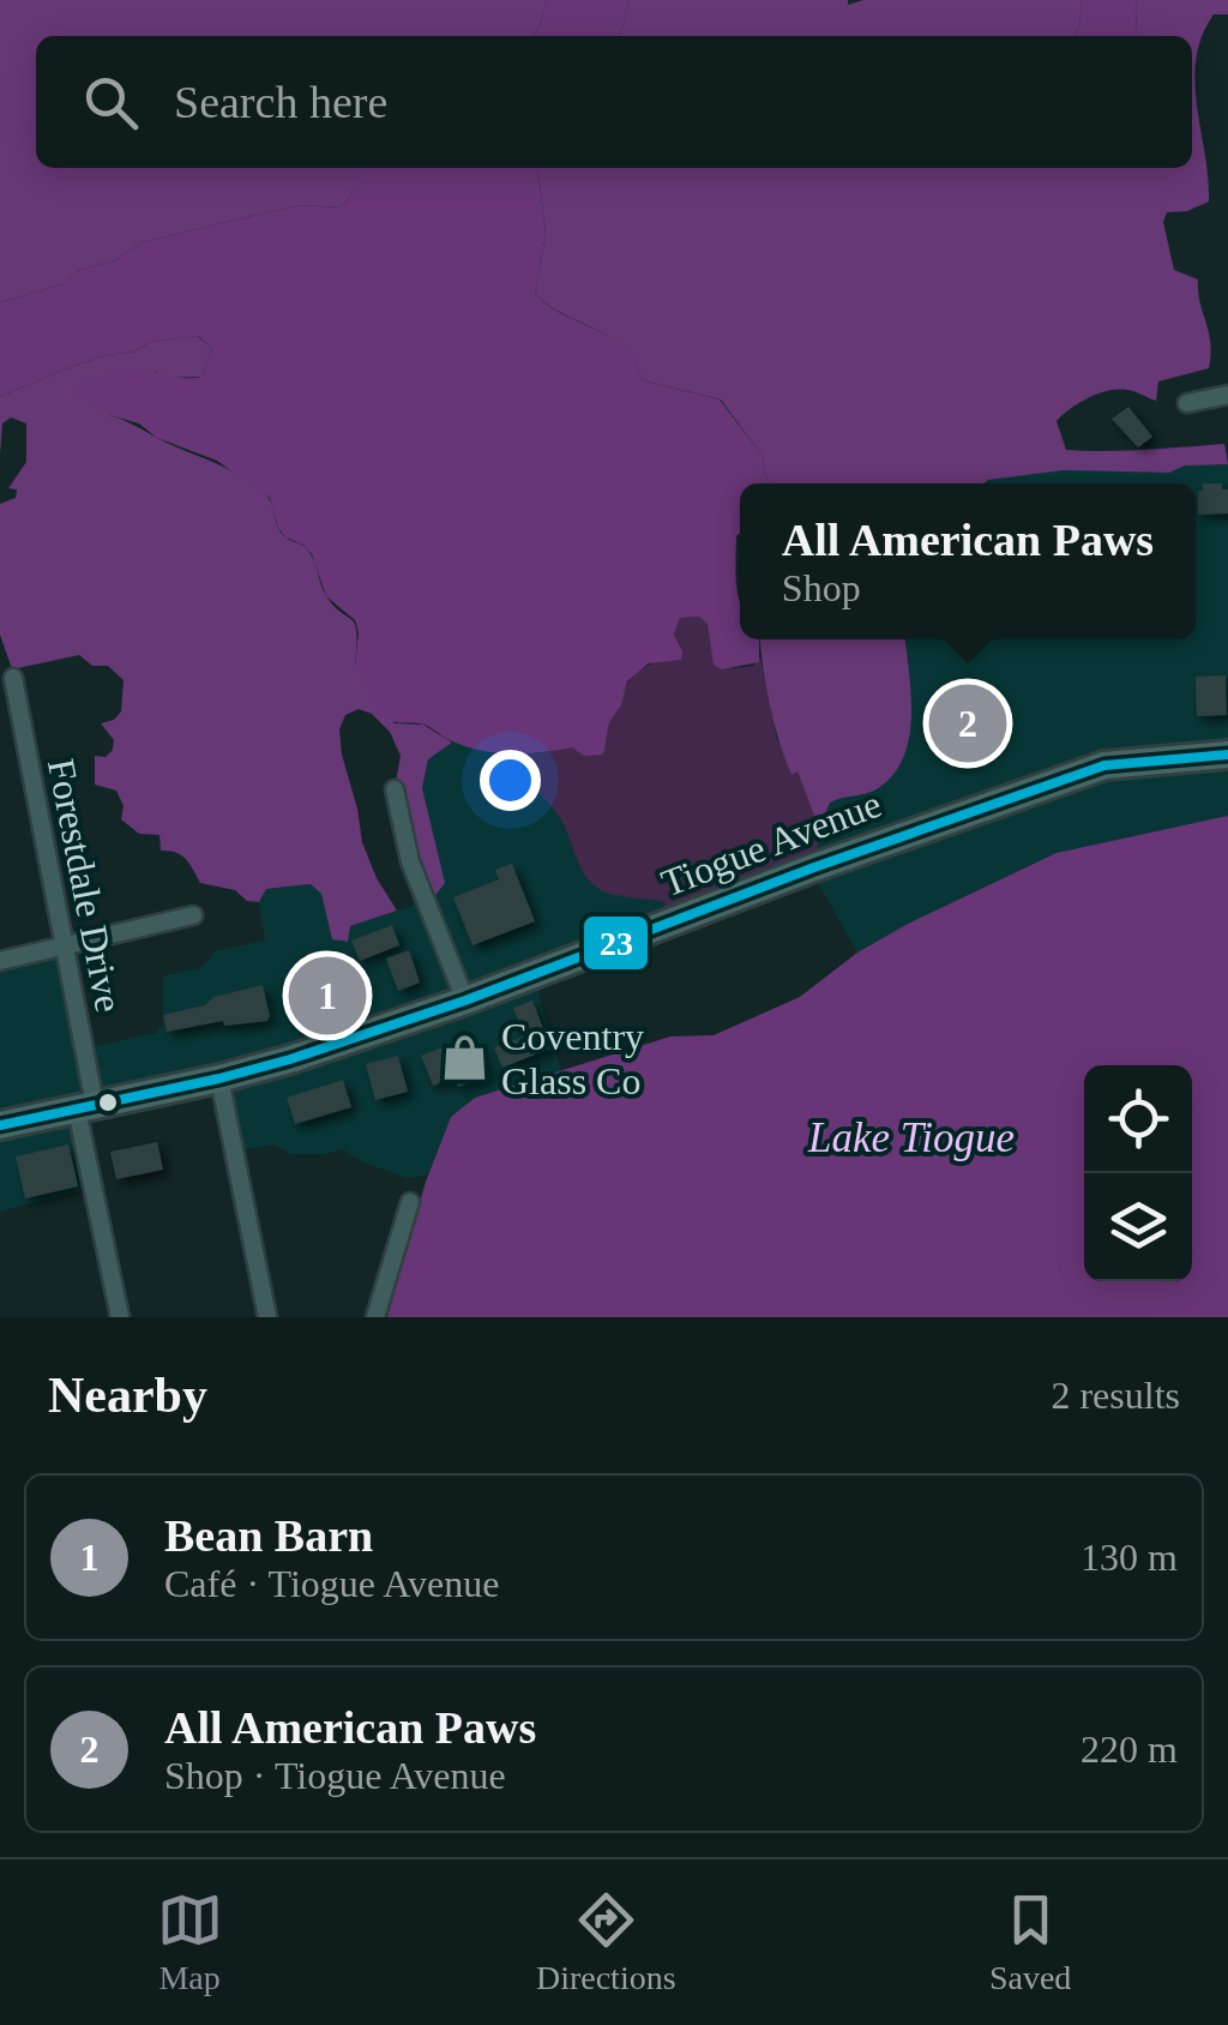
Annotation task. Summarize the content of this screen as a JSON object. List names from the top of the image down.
{
  "streets": {
    "main road": ["Tiogue Avenue"],
    "street": ["Forestdale Drive"]
  },
  "crossings": [
    ["Tiogue Avenue", "Forestdale Drive"]
  ],
  "water": ["Lake Tiogue"],
  "places": {
    "shop": ["Coventry Glass Co"]
  },
  "lines": ["transit line 23"],
  "page": {
    "search": "Search here",
    "popup": ["All American Paws", "Shop"],
    "pins": ["2", "1"],
    "heading": ["Nearby", "2 results"],
    "list": [
      {
        "mark": "1",
        "name": "Bean Barn",
        "note": "Café · Tiogue Avenue",
        "value": "130 m"
      },
      {
        "mark": "2",
        "name": "All American Paws",
        "note": "Shop · Tiogue Avenue",
        "value": "220 m"
      }
    ],
    "nav": ["Map", "Directions", "Saved"]
  }
}
